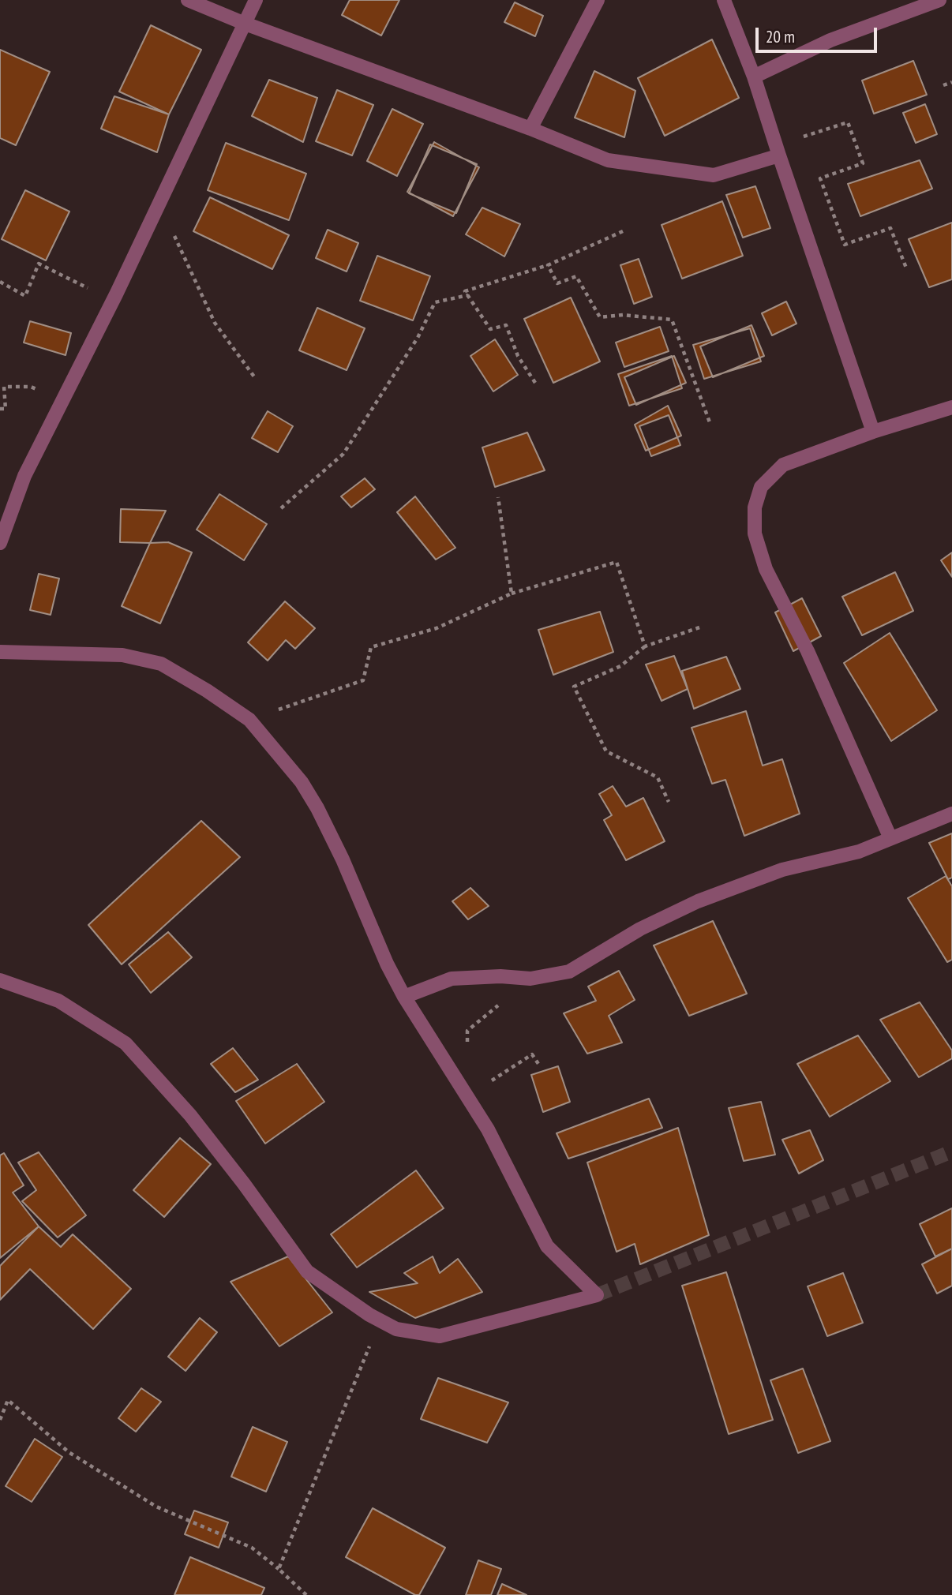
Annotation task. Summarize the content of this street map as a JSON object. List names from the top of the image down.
{
  "scale_bar": "20 m"
}
